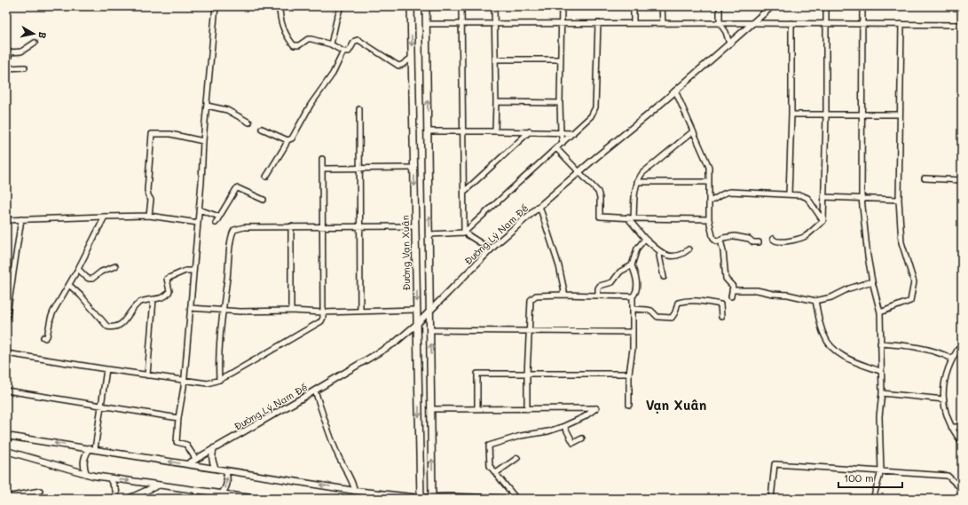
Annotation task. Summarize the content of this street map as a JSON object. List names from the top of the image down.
{
  "streets": {
    "main road": ["Đường Vạn Xuân"],
    "street": ["Đường Lý Nam Đế"]
  },
  "crossings": [
    ["Đường Lý Nam Đế", "Đường Vạn Xuân"]
  ],
  "districts": ["Vạn Xuân"],
  "scale_bar": "100 m",
  "north": "right"
}
